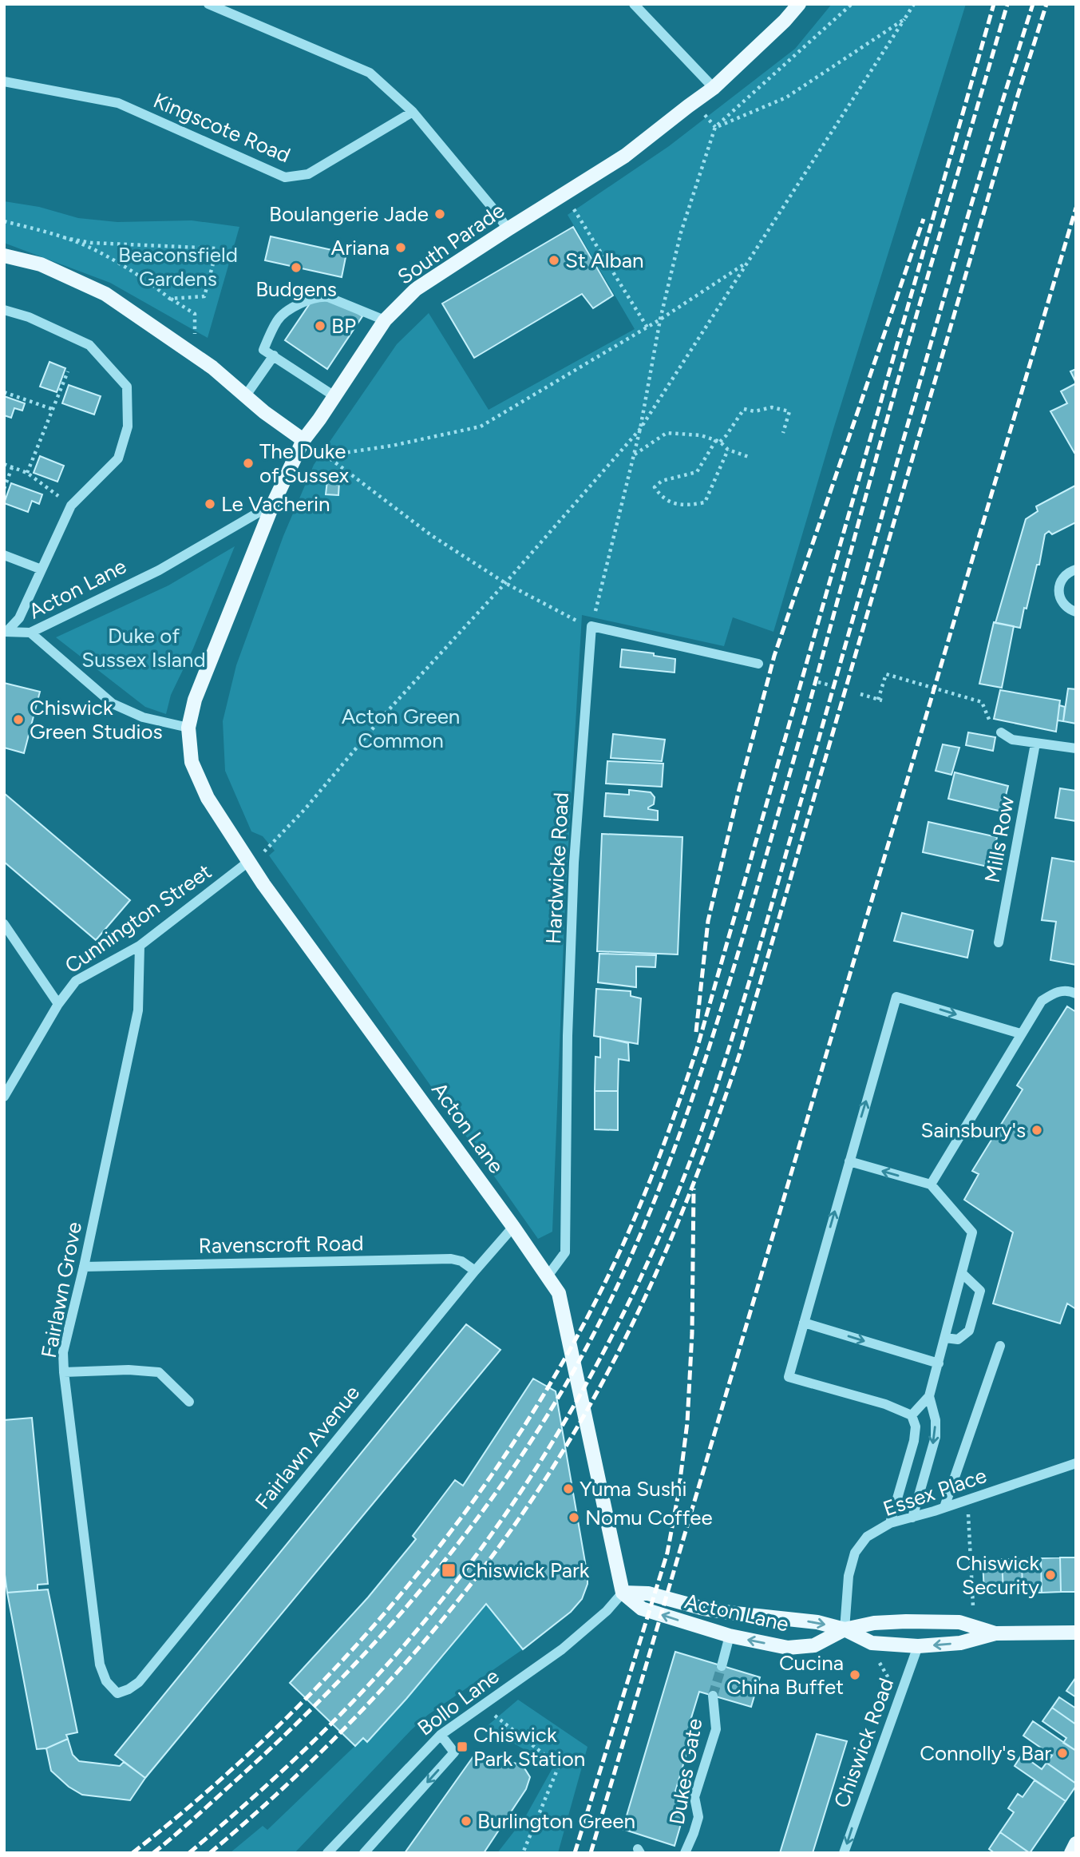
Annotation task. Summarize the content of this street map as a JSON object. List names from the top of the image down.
{
  "streets": {
    "main road": ["South Parade", "Acton Lane"],
    "street": [
      "Kingscote Road",
      "Mills Row",
      "Hardwicke Road",
      "Cunnington Street",
      "Ravenscroft Road",
      "Fairlawn Grove",
      "Fairlawn Avenue",
      "Essex Place",
      "Bollo Lane",
      "Chiswick Road",
      "Dukes Gate"
    ]
  },
  "crossings": [
    ["South Parade", "Acton Lane"],
    ["Acton Lane", "Hardwicke Road"],
    ["Acton Lane", "Cunnington Street"],
    ["Acton Lane", "Fairlawn Avenue"],
    ["Acton Lane", "Essex Place"],
    ["Acton Lane", "Bollo Lane"],
    ["Acton Lane", "Chiswick Road"],
    ["Cunnington Street", "Fairlawn Grove"],
    ["Ravenscroft Road", "Fairlawn Grove"],
    ["Ravenscroft Road", "Fairlawn Avenue"],
    ["Fairlawn Grove", "Fairlawn Avenue"]
  ],
  "one_way": ["Chiswick Road"],
  "parks": ["Beaconsfield Gardens", "Duke of Sussex Island", "Acton Green Common"],
  "places": {
    "other": [
      "Boulangerie Jade",
      "Ariana",
      "St Alban",
      "Budgens",
      "BP",
      "The Duke of Sussex",
      "Le Vacherin",
      "Chiswick Green Studios",
      "Sainsbury's",
      "Yuma Sushi",
      "Nomu Coffee",
      "Chiswick Security",
      "Cucina China Buffet",
      "Connolly's Bar",
      "Burlington Green"
    ],
    "transit": ["Chiswick Park", "Chiswick Park Station"]
  }
}
